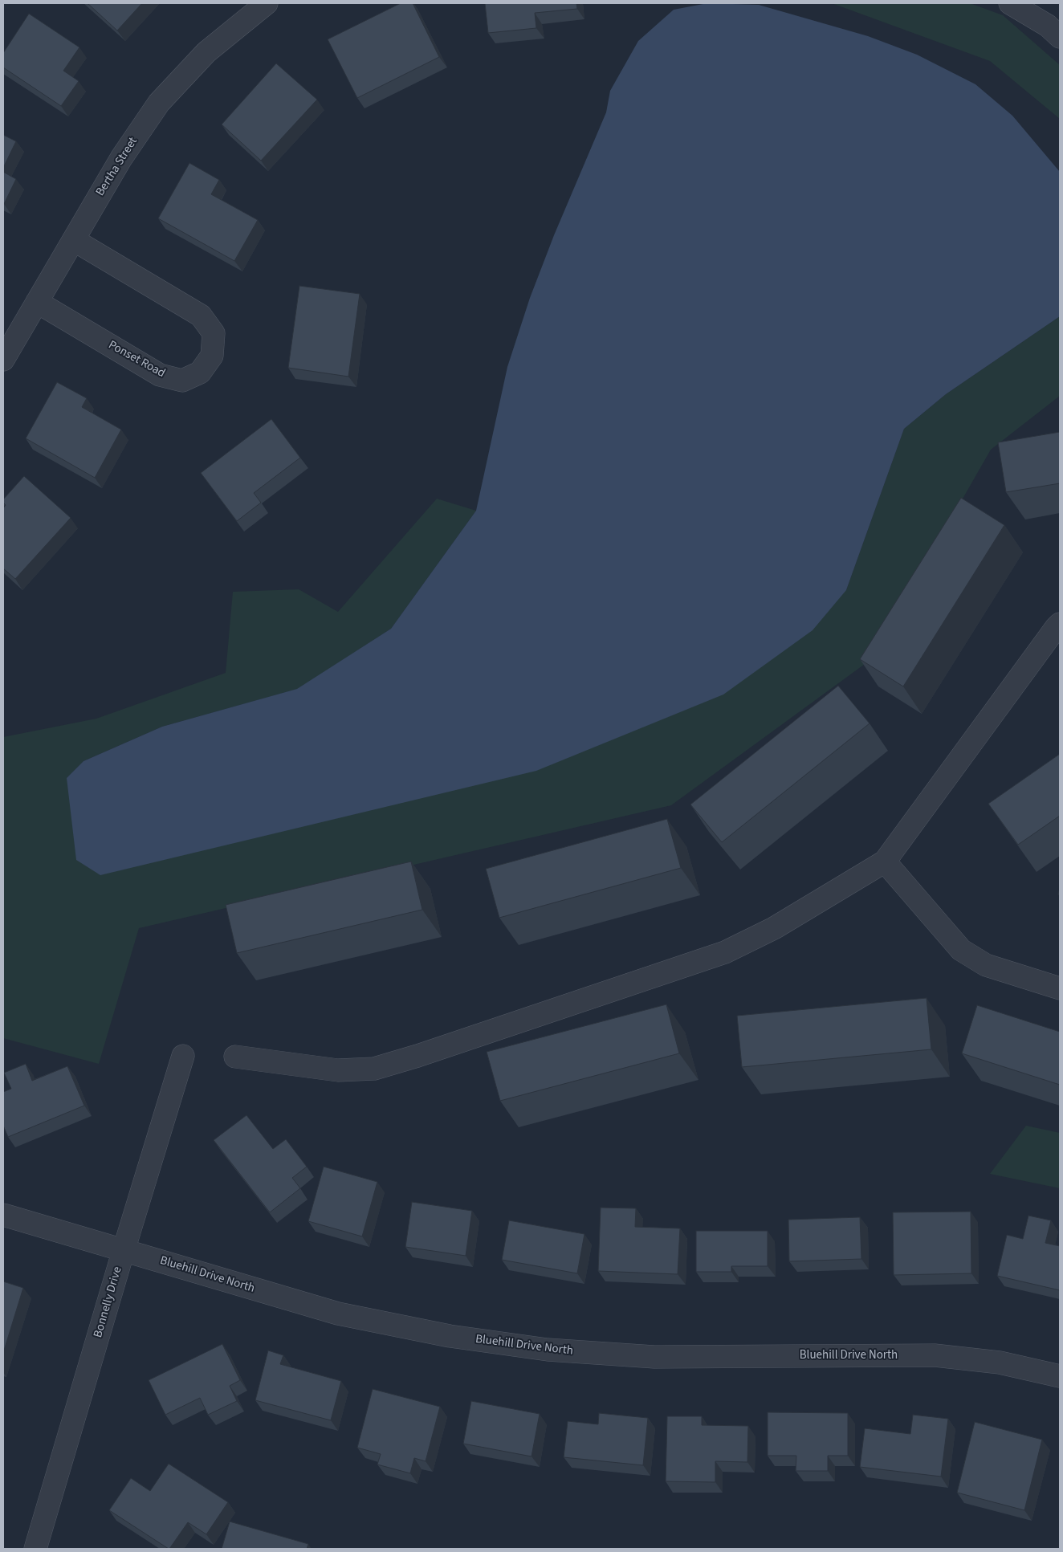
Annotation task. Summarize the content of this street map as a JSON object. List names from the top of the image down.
{
  "streets": {
    "street": [
      "Bertha Street",
      "Ponset Road",
      "Bluehill Drive North",
      "Bonnelly Drive"
    ]
  },
  "crossings": [
    ["Bertha Street", "Ponset Road"],
    ["Bluehill Drive North", "Bonnelly Drive"]
  ]
}
